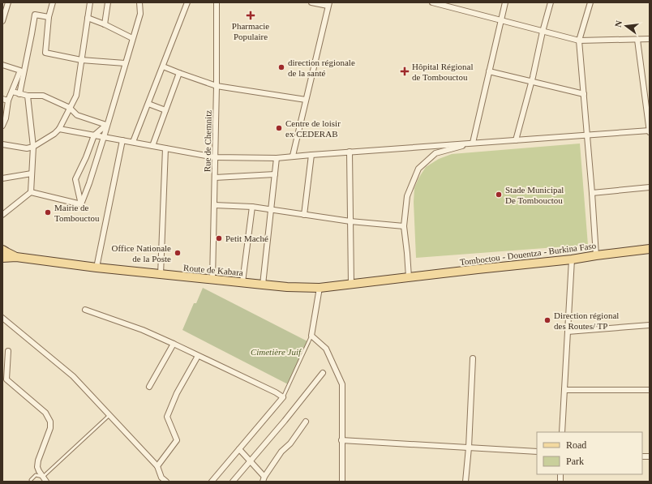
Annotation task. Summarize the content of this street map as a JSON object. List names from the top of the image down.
{
  "streets": {
    "main road": ["Tomboctou - Douentza - Burkina Faso", "Route de Kabara"],
    "street": ["Rue de Chemnitz"]
  },
  "crossings": [
    ["Rue de Chemnitz", "Route de Kabara"],
    ["Tomboctou - Douentza - Burkina Faso", "Route de Kabara"]
  ],
  "parks": ["Cimetière Juif"],
  "places": {
    "health": ["Pharmacie Populaire", "Hôpital Régional de Tombouctou"],
    "other": [
      "direction régionale de la santé",
      "Centre de loisir ex CEDERAB",
      "Stade Municipal De Tombouctou",
      "Mairie de Tombouctou",
      "Petit Maché",
      "Office Nationale de la Poste",
      "Direction régional des Routes/ TP"
    ]
  },
  "legend": ["Road", "Park"],
  "north": "left"
}
